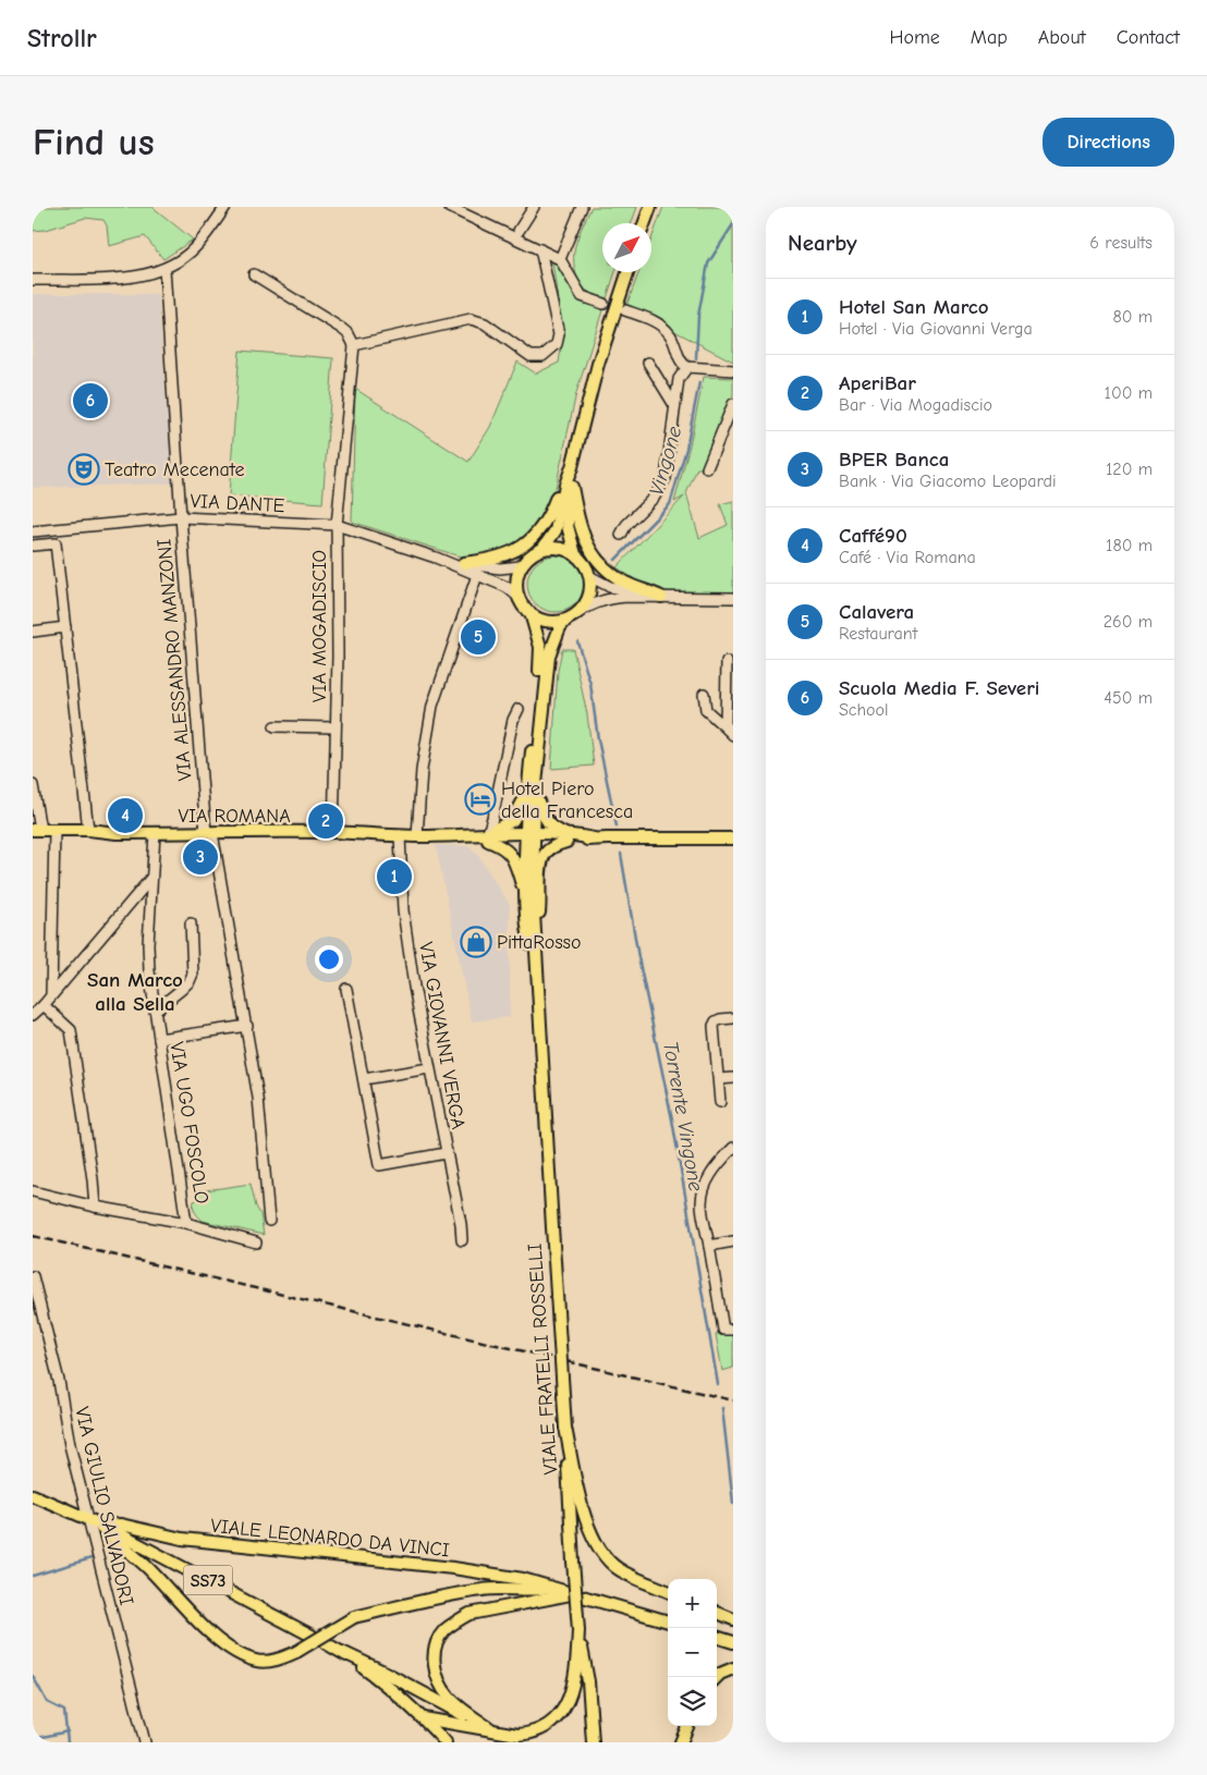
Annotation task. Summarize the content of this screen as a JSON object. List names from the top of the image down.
{
  "streets": {
    "main road": [
      "VIA ROMANA",
      "VIALE FRATELLI ROSSELLI",
      "VIALE LEONARDO DA VINCI",
      "SS73"
    ],
    "street": [
      "VIA DANTE",
      "VIA MOGADISCIO",
      "VIA ALESSANDRO MANZONI",
      "VIA GIOVANNI VERGA",
      "VIA UGO FOSCOLO",
      "VIA GIULIO SALVADORI"
    ]
  },
  "crossings": [
    ["VIA DANTE", "VIA MOGADISCIO"],
    ["VIA DANTE", "VIA ALESSANDRO MANZONI"],
    ["VIA DANTE", "VIALE FRATELLI ROSSELLI"],
    ["VIA MOGADISCIO", "VIA ROMANA"],
    ["VIA ALESSANDRO MANZONI", "VIA ROMANA"],
    ["VIA ROMANA", "VIA GIOVANNI VERGA"],
    ["VIA ROMANA", "VIA UGO FOSCOLO"],
    ["VIA ROMANA", "VIALE FRATELLI ROSSELLI"],
    ["VIA GIULIO SALVADORI", "VIALE LEONARDO DA VINCI"],
    ["VIA GIULIO SALVADORI", "SS73"],
    ["VIALE LEONARDO DA VINCI", "SS73"]
  ],
  "districts": ["San Marco alla Sella"],
  "water": ["Vingone", "Torrente Vingone"],
  "places": {
    "theatre": ["Teatro Mecenate"],
    "hotel": ["Hotel Piero della Francesca"],
    "shop": ["PittaRosso"]
  },
  "north": "top right",
  "page": {
    "header": "Strollr",
    "nav": [
      "Home",
      "Map",
      "About",
      "Contact"
    ],
    "buttons": "Directions",
    "title": "Find us",
    "heading": ["Nearby", "6 results"],
    "list": [
      {
        "mark": "1",
        "name": "Hotel San Marco",
        "note": "Hotel · Via Giovanni Verga",
        "value": "80 m"
      },
      {
        "mark": "2",
        "name": "AperiBar",
        "note": "Bar · Via Mogadiscio",
        "value": "100 m"
      },
      {
        "mark": "3",
        "name": "BPER Banca",
        "note": "Bank · Via Giacomo Leopardi",
        "value": "120 m"
      },
      {
        "mark": "4",
        "name": "Caffé90",
        "note": "Café · Via Romana",
        "value": "180 m"
      },
      {
        "mark": "5",
        "name": "Calavera",
        "note": "Restaurant",
        "value": "260 m"
      },
      {
        "mark": "6",
        "name": "Scuola Media F. Severi",
        "note": "School",
        "value": "450 m"
      }
    ],
    "pins": [
      "6",
      "5",
      "4",
      "2",
      "3",
      "1"
    ],
    "map_buttons": ["+", "−"]
  }
}
